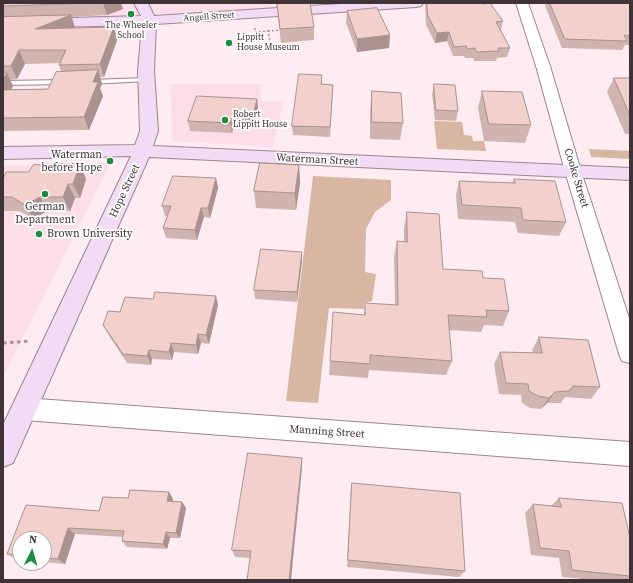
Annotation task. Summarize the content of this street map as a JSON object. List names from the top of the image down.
{
  "streets": {
    "main road": ["Angell Street", "Waterman Street", "Hope Street"],
    "street": ["Cooke Street", "Manning Street"]
  },
  "crossings": [
    ["Angell Street", "Hope Street"],
    ["Waterman Street", "Cooke Street"],
    ["Waterman Street", "Hope Street"],
    ["Hope Street", "Manning Street"]
  ],
  "places": [
    "The Wheeler School",
    "Lippitt House Museum",
    "Robert Lippitt House",
    "Waterman before Hope",
    "German Department",
    "Brown University"
  ],
  "north": "top"
}
